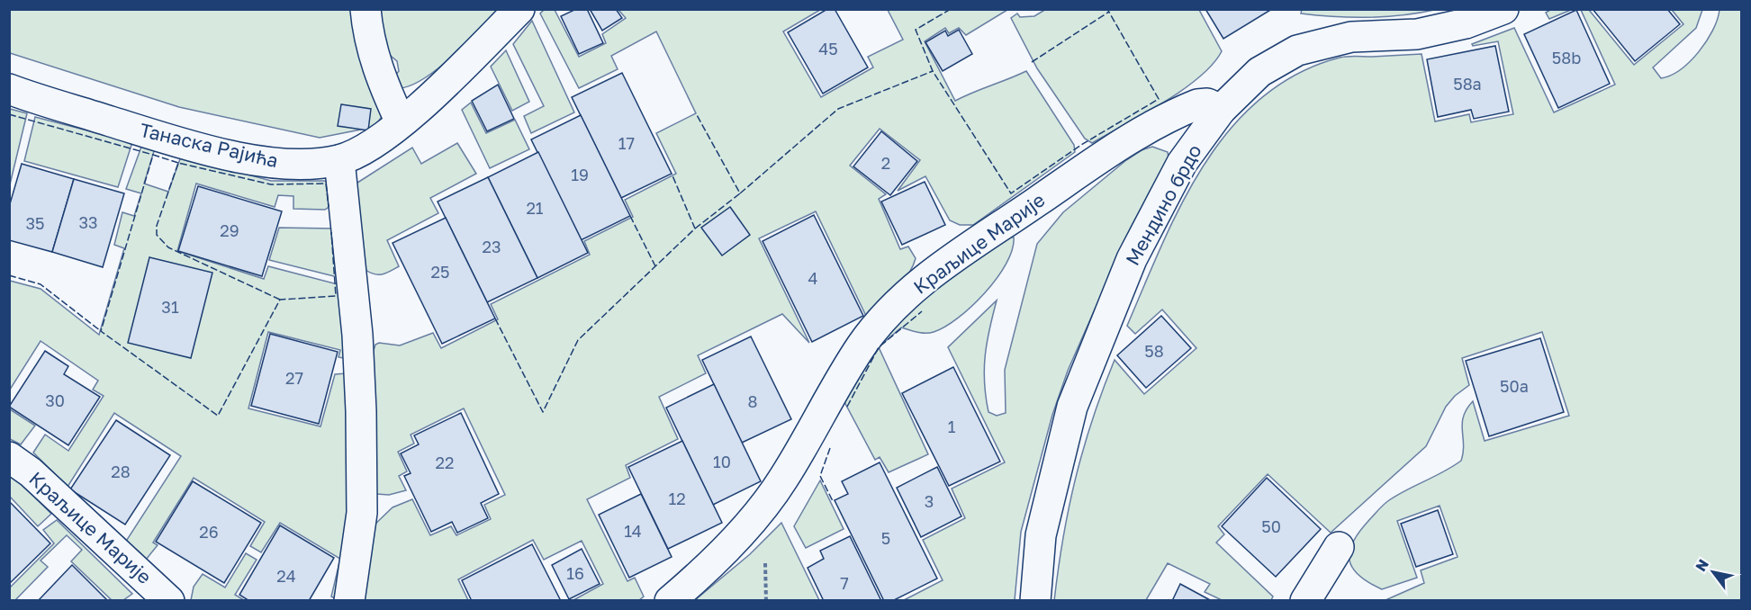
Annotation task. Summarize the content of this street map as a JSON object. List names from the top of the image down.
{
  "streets": {
    "street": ["Танаска Рајића", "Мендино брдо", "Краљице Марије"]
  },
  "crossings": [
    ["Мендино брдо", "Краљице Марије"]
  ],
  "house_numbers": [
    "45",
    "58b",
    "58a",
    "17",
    "2",
    "19",
    "21",
    "33",
    "35",
    "29",
    "23",
    "25",
    "4",
    "31",
    "58",
    "27",
    "50a",
    "30",
    "8",
    "1",
    "10",
    "22",
    "28",
    "12",
    "3",
    "50",
    "14",
    "26",
    "5",
    "16",
    "24",
    "7"
  ],
  "north": "top left"
}
